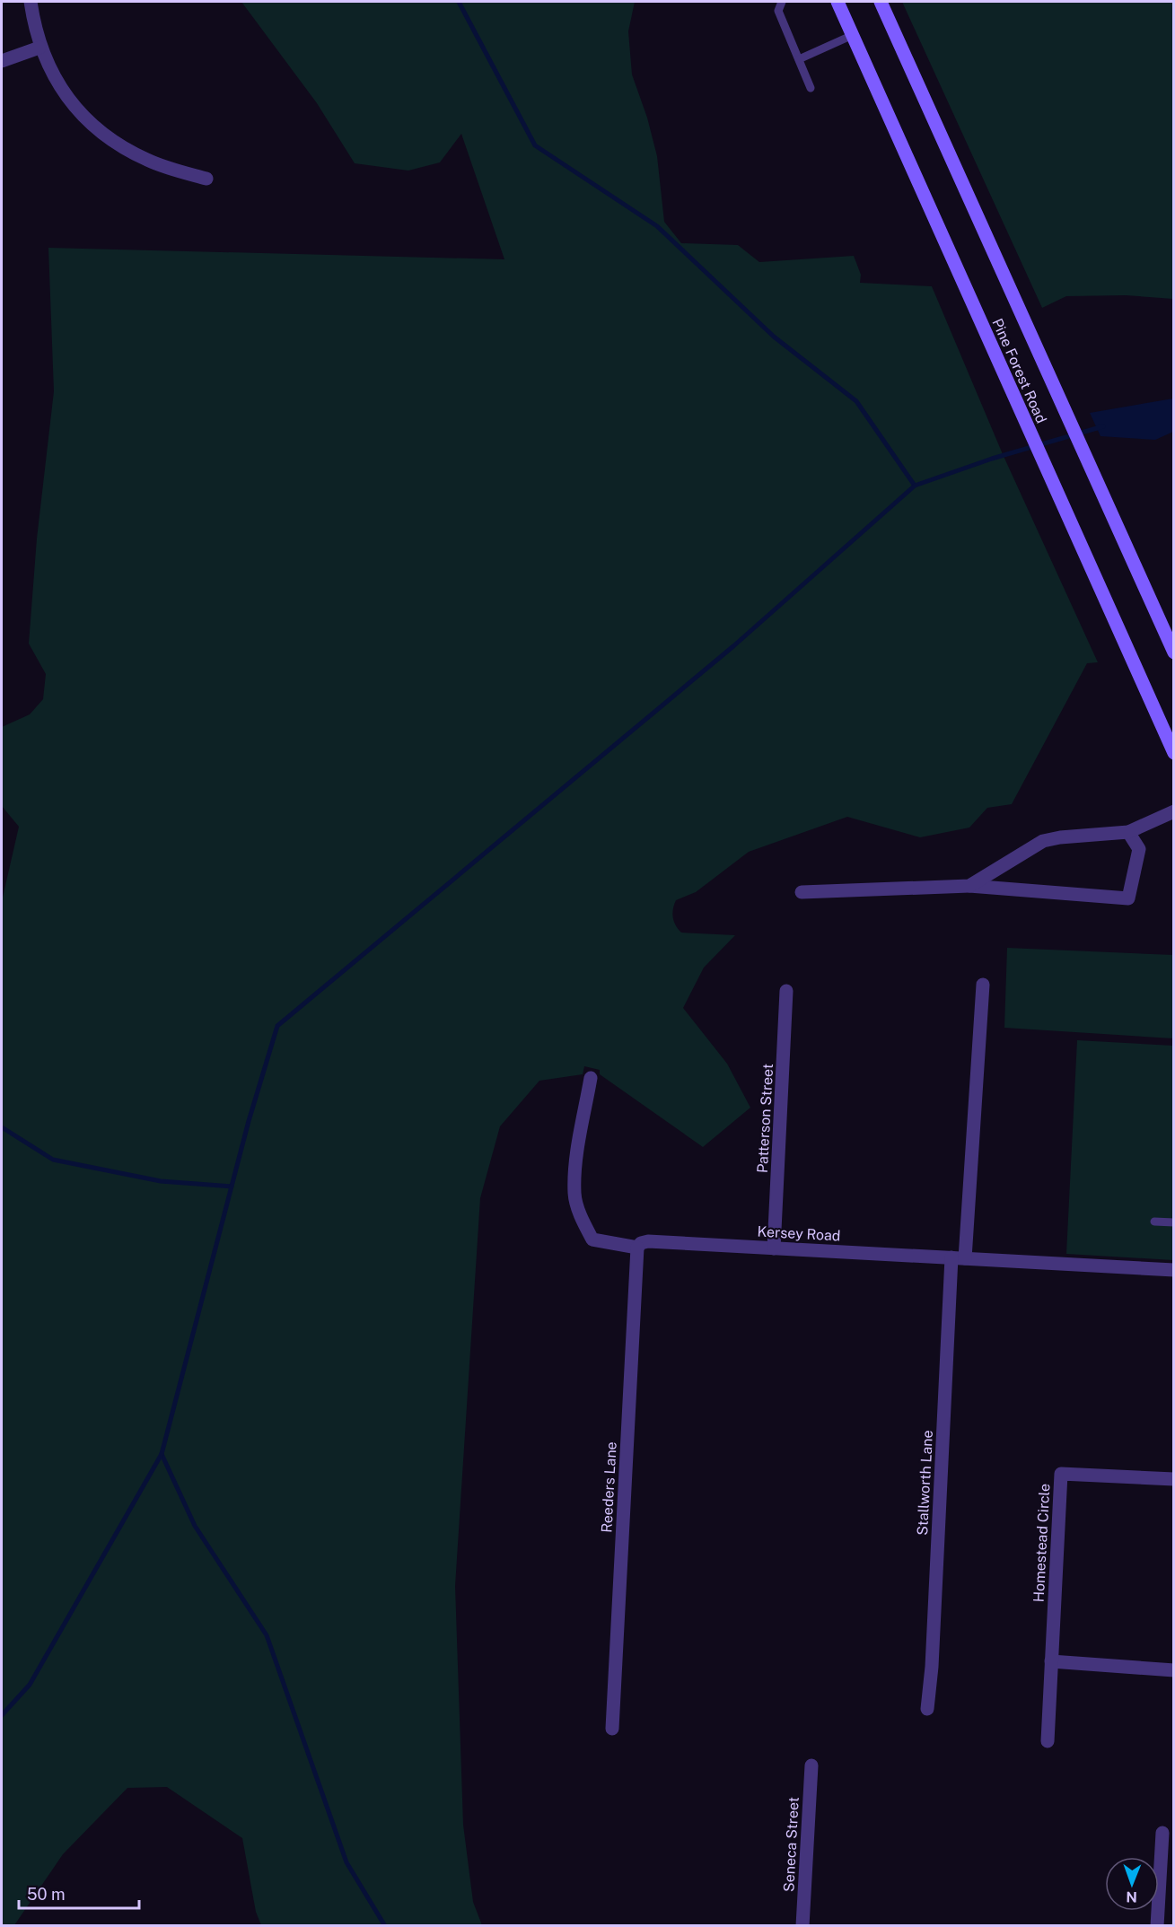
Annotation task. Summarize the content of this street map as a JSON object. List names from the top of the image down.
{
  "streets": {
    "main road": ["Pine Forest Road"],
    "street": [
      "Patterson Street",
      "Kersey Road",
      "Stallworth Lane",
      "Reeders Lane",
      "Homestead Circle",
      "Seneca Street"
    ]
  },
  "crossings": [
    ["Patterson Street", "Kersey Road"],
    ["Kersey Road", "Stallworth Lane"],
    ["Kersey Road", "Reeders Lane"]
  ],
  "scale_bar": "50 m",
  "north": "bottom"
}
